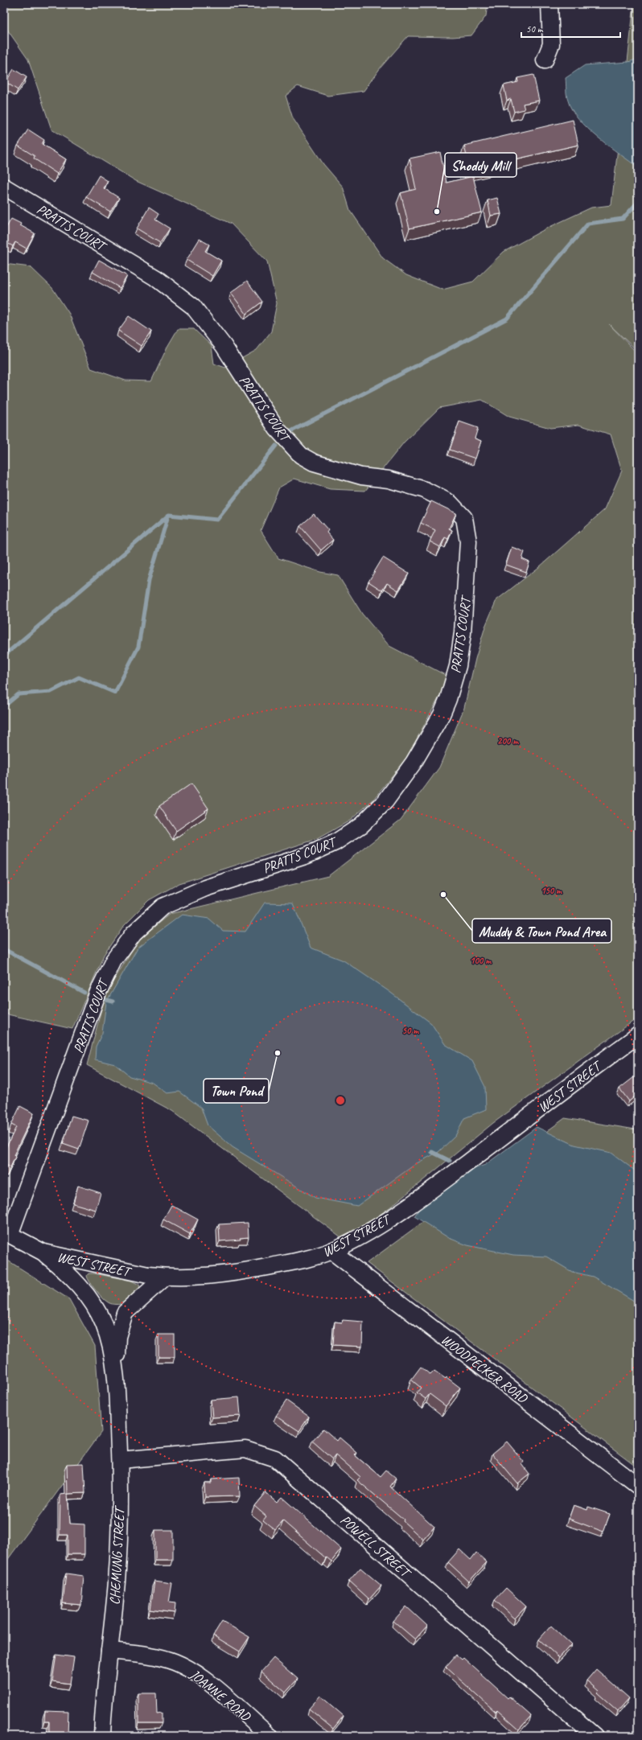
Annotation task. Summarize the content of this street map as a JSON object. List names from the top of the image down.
{
  "streets": {
    "street": [
      "PRATTS COURT",
      "WEST STREET",
      "WOODPECKER ROAD",
      "POWELL STREET",
      "CHEMUNG STREET",
      "JOANNE ROAD"
    ]
  },
  "crossings": [
    ["PRATTS COURT", "WEST STREET"],
    ["WEST STREET", "WOODPECKER ROAD"],
    ["WEST STREET", "CHEMUNG STREET"],
    ["POWELL STREET", "CHEMUNG STREET"],
    ["CHEMUNG STREET", "JOANNE ROAD"]
  ],
  "places": ["Shoddy Mill", "Muddy & Town Pond Area", "Town Pond"],
  "scale_bar": "50 m",
  "rings": [
    "200 m",
    "150 m",
    "100 m",
    "50 m"
  ]
}
